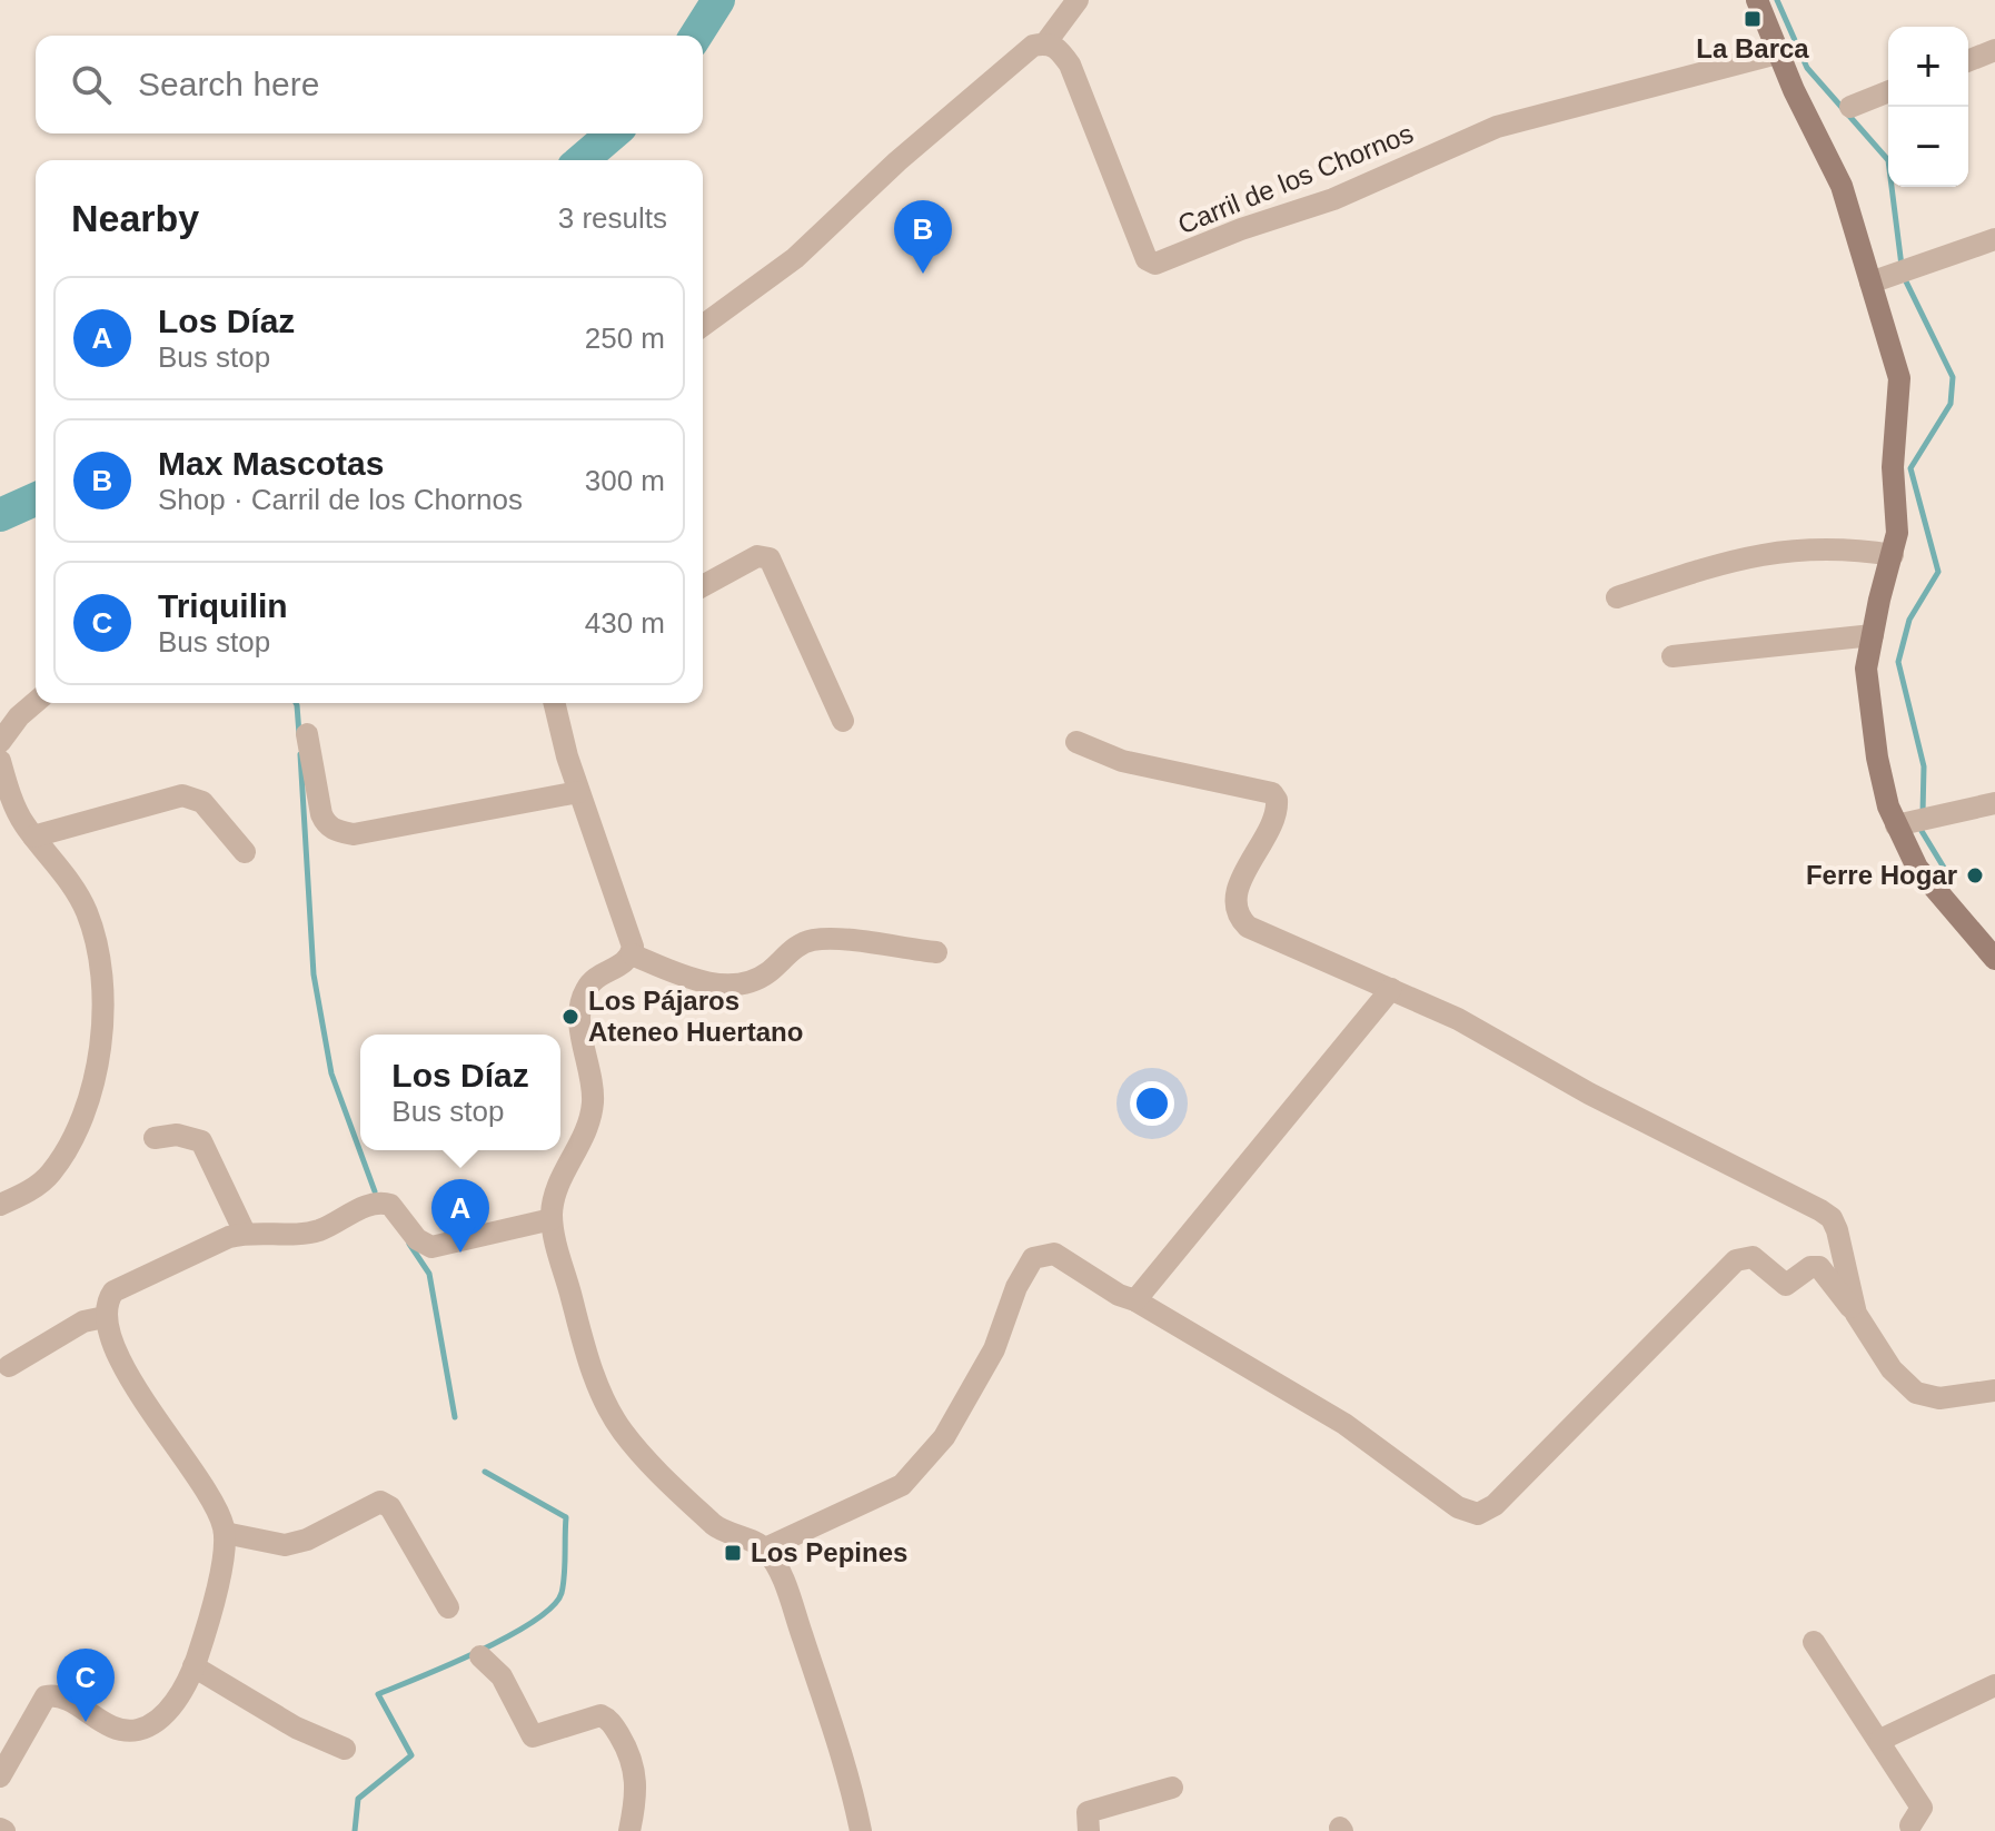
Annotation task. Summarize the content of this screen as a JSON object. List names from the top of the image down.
{
  "streets": {
    "street": ["Carril de los Chornos"]
  },
  "places": {
    "transit": ["La Barca", "Los Pepines"],
    "other": ["Ferre Hogar", "Los Pájaros Ateneo Huertano"]
  },
  "page": {
    "map_buttons": ["+", "−"],
    "search": "Search here",
    "heading": ["Nearby", "3 results"],
    "pins": ["B", "A", "C"],
    "list": [
      {
        "mark": "A",
        "name": "Los Díaz",
        "note": "Bus stop",
        "value": "250 m"
      },
      {
        "mark": "B",
        "name": "Max Mascotas",
        "note": "Shop · Carril de los Chornos",
        "value": "300 m"
      },
      {
        "mark": "C",
        "name": "Triquilin",
        "note": "Bus stop",
        "value": "430 m"
      }
    ],
    "popup": ["Los Díaz", "Bus stop"]
  }
}
